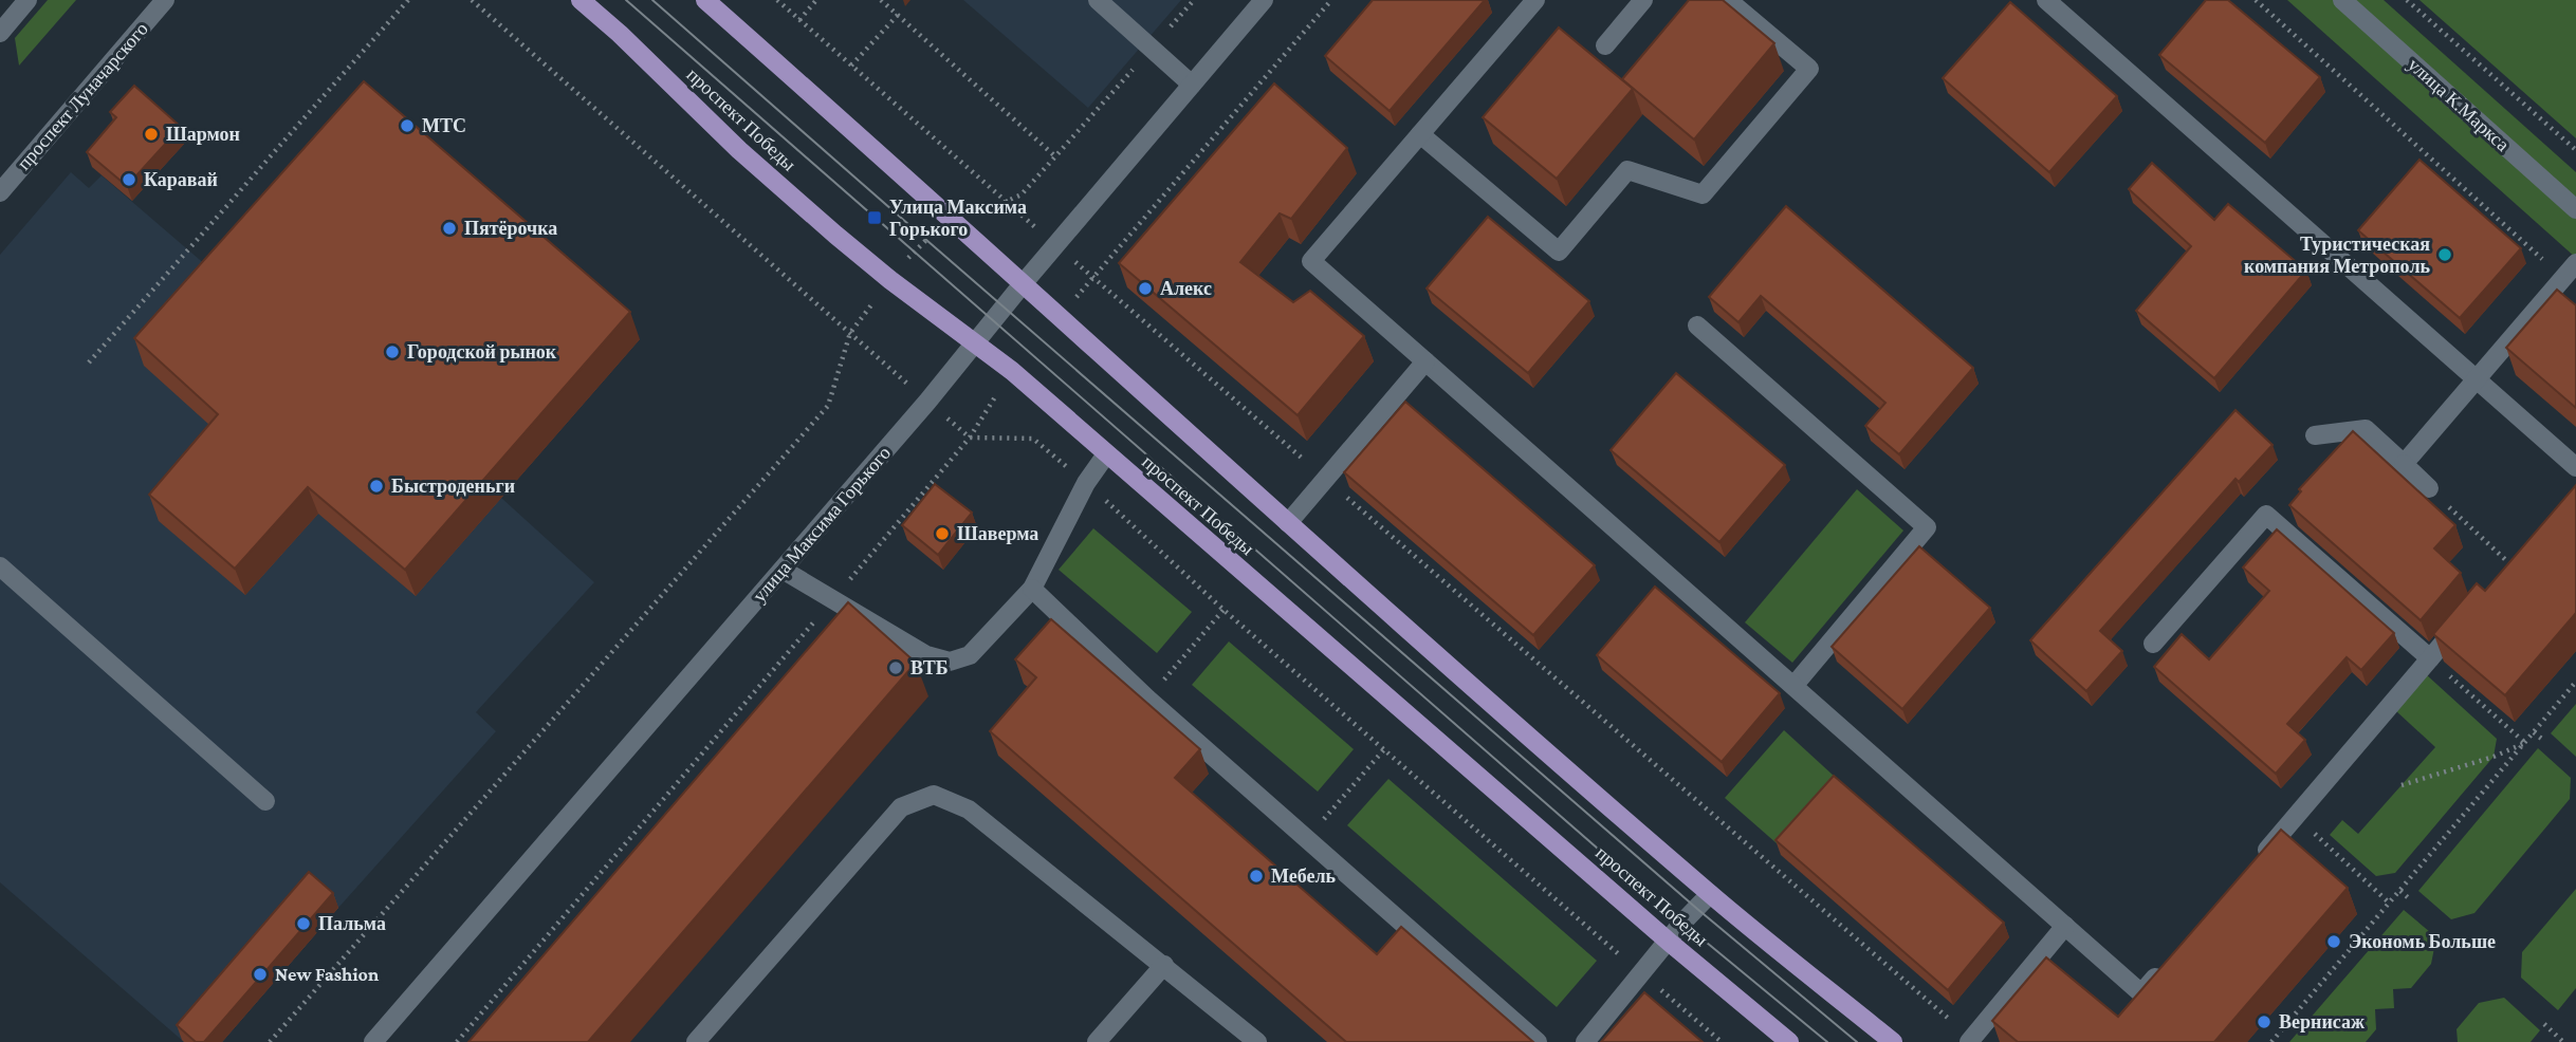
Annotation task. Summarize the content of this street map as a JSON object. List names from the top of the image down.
{
  "streets": {
    "main road": ["проспект Победы"],
    "street": ["проспект Луначарского", "улица К.Маркса", "улица Максима Горького"]
  },
  "crossings": [
    ["проспект Победы", "улица Максима Горького"]
  ],
  "places": {
    "other": [
      "МТС",
      "Шармон",
      "Каравай",
      "Пятёрочка",
      "Туристическая компания Метрополь",
      "Алекс",
      "Городской рынок",
      "Быстроденьги",
      "Шаверма",
      "ВТБ",
      "Мебель",
      "Пальма",
      "Экономь Больше",
      "New Fashion",
      "Вернисаж"
    ],
    "transit": ["Улица Максима Горького"]
  }
}
